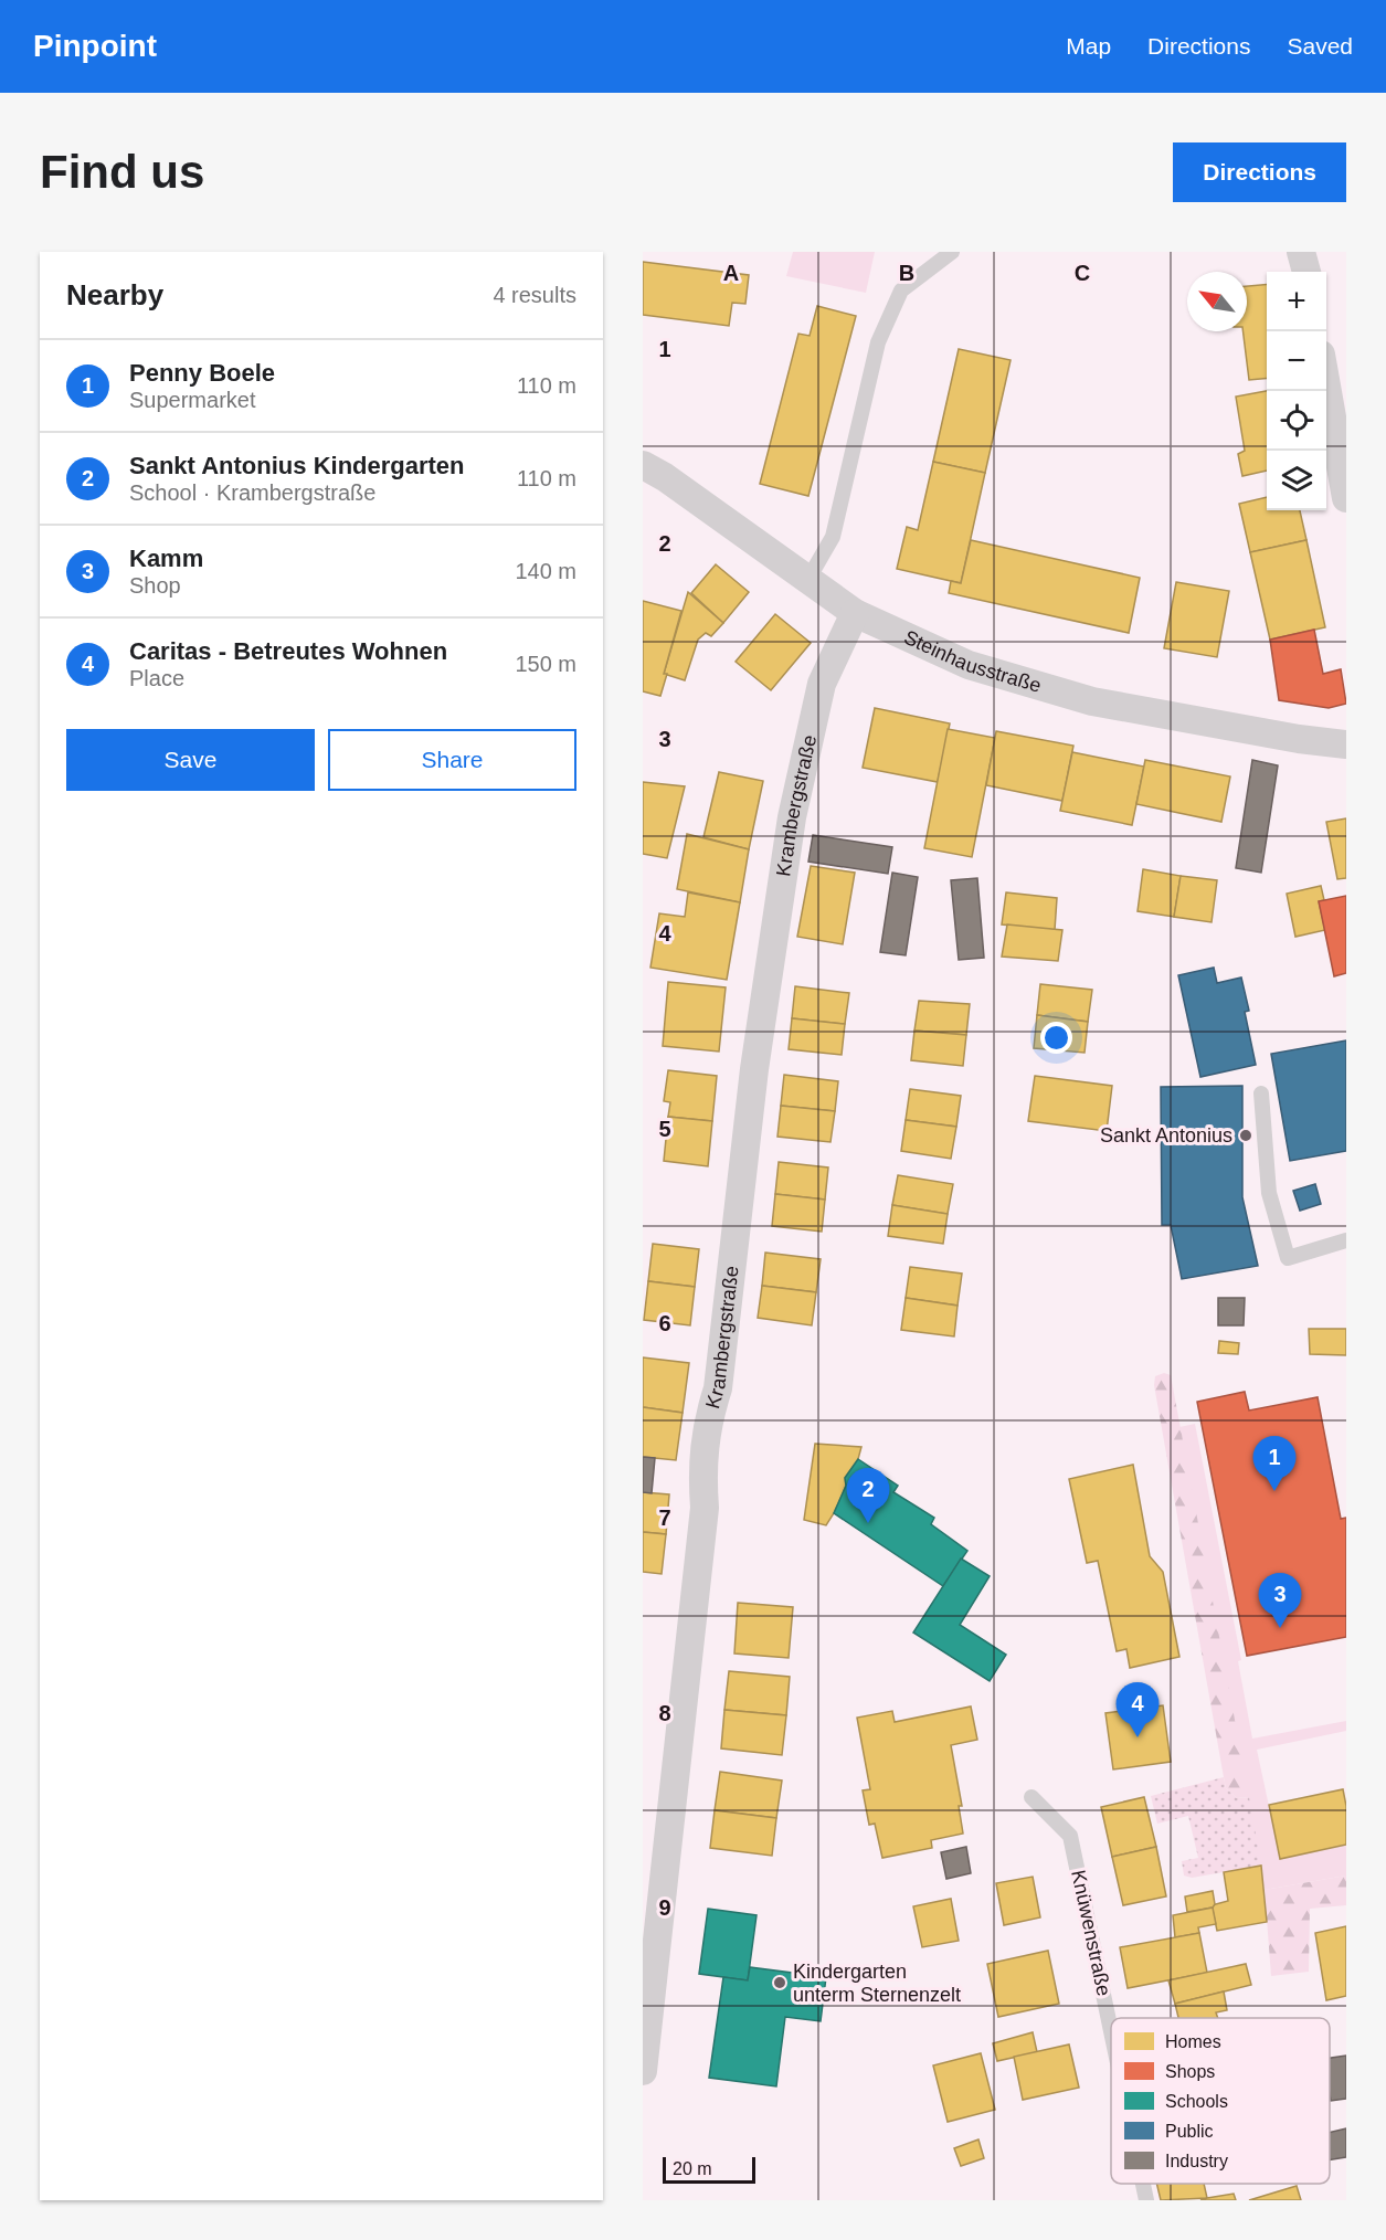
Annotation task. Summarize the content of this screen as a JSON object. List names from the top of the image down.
{
  "streets": {
    "street": ["Steinhausstraße", "Krambergstraße"],
    "lane": ["Knüwenstraße"]
  },
  "crossings": [
    ["Steinhausstraße", "Krambergstraße"]
  ],
  "places": ["Sankt Antonius", "Kindergarten unterm Sternenzelt"],
  "legend": [
    "Homes",
    "Shops",
    "Schools",
    "Public",
    "Industry"
  ],
  "scale_bar": "20 m",
  "north": "top left",
  "page": {
    "header": "Pinpoint",
    "nav": ["Map", "Directions", "Saved"],
    "buttons": [
      "Directions",
      ["Save", "Share"]
    ],
    "title": "Find us",
    "heading": ["Nearby", "4 results"],
    "map_buttons": ["+", "−"],
    "list": [
      {
        "mark": "1",
        "name": "Penny Boele",
        "note": "Supermarket",
        "value": "110 m"
      },
      {
        "mark": "2",
        "name": "Sankt Antonius Kindergarten",
        "note": "School · Krambergstraße",
        "value": "110 m"
      },
      {
        "mark": "3",
        "name": "Kamm",
        "note": "Shop",
        "value": "140 m"
      },
      {
        "mark": "4",
        "name": "Caritas - Betreutes Wohnen",
        "note": "Place",
        "value": "150 m"
      }
    ],
    "pins": [
      "1",
      "2",
      "3",
      "4"
    ],
    "scale": "20 m"
  },
  "grid": {
    "columns": ["A", "B", "C"],
    "rows": [
      "1",
      "2",
      "3",
      "4",
      "5",
      "6",
      "7",
      "8",
      "9"
    ]
  }
}
